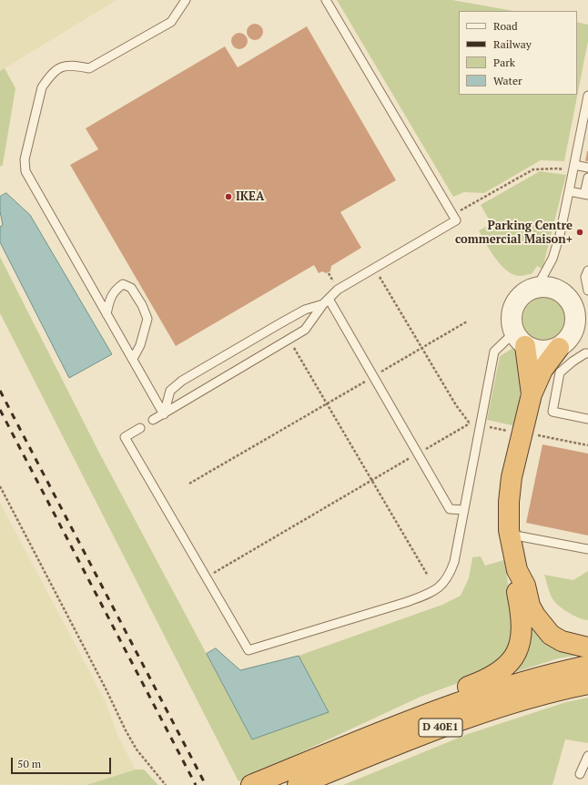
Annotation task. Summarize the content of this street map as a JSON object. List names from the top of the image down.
{
  "streets": {
    "highway": ["D 40E1"]
  },
  "places": ["IKEA", "Parking Centre commercial Maison+"],
  "legend": [
    "Road",
    "Railway",
    "Park",
    "Water"
  ],
  "scale_bar": "50 m"
}
